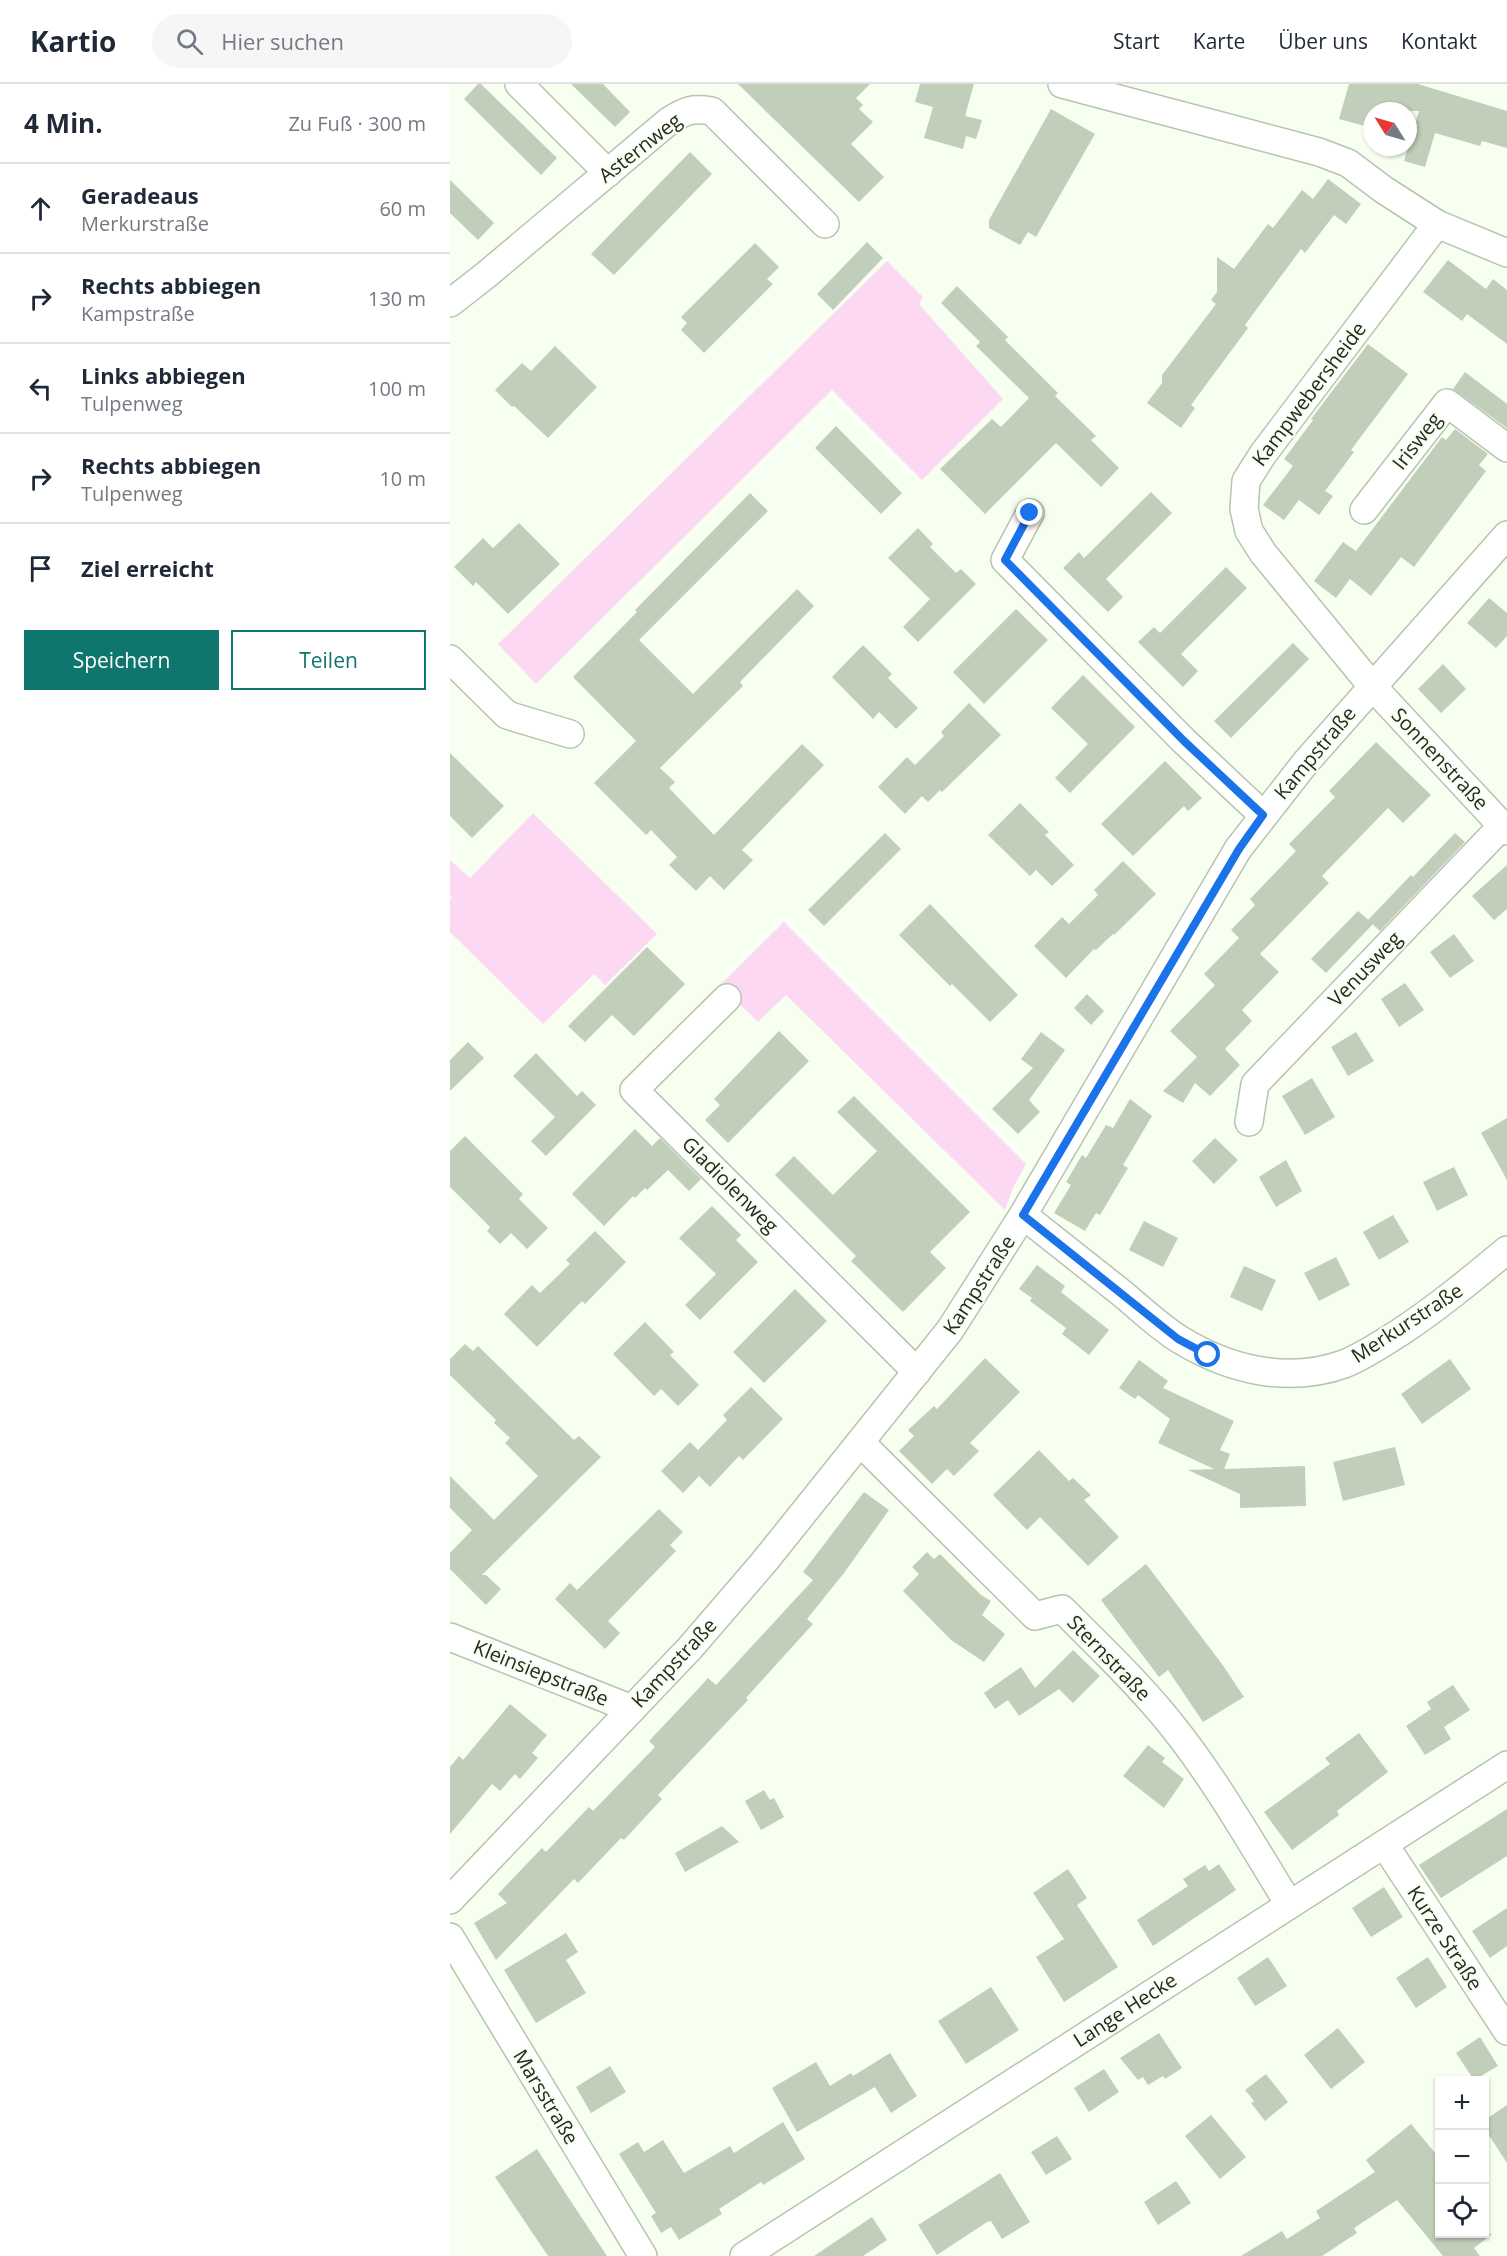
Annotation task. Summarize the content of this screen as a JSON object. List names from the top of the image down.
{
  "streets": {
    "street": [
      "Asternweg",
      "Kampwebersheide",
      "Irisweg",
      "Kampstraße",
      "Sonnenstraße",
      "Venusweg",
      "Gladiolenweg",
      "Merkurstraße",
      "Sternstraße",
      "Kleinsiepstraße",
      "Kurze Straße",
      "Lange Hecke",
      "Marsstraße"
    ]
  },
  "crossings": [
    ["Kampwebersheide", "Kampstraße"],
    ["Kampwebersheide", "Sonnenstraße"],
    ["Kampstraße", "Sonnenstraße"],
    ["Kampstraße", "Gladiolenweg"],
    ["Kampstraße", "Merkurstraße"],
    ["Kampstraße", "Sternstraße"],
    ["Kampstraße", "Kleinsiepstraße"],
    ["Sonnenstraße", "Venusweg"],
    ["Sternstraße", "Lange Hecke"],
    ["Kurze Straße", "Lange Hecke"]
  ],
  "north": "top left",
  "page": {
    "header": "Kartio",
    "search": "Hier suchen",
    "nav": [
      "Start",
      "Karte",
      "Über uns",
      "Kontakt"
    ],
    "heading": ["4 Min.", "Zu Fuß · 300 m"],
    "list": [
      ["Geradeaus", "Merkurstraße", "60 m"],
      ["Rechts abbiegen", "Kampstraße", "130 m"],
      ["Links abbiegen", "Tulpenweg", "100 m"],
      ["Rechts abbiegen", "Tulpenweg", "10 m"],
      "Ziel erreicht"
    ],
    "buttons": ["Speichern", "Teilen"],
    "map_buttons": ["+", "−"]
  }
}
